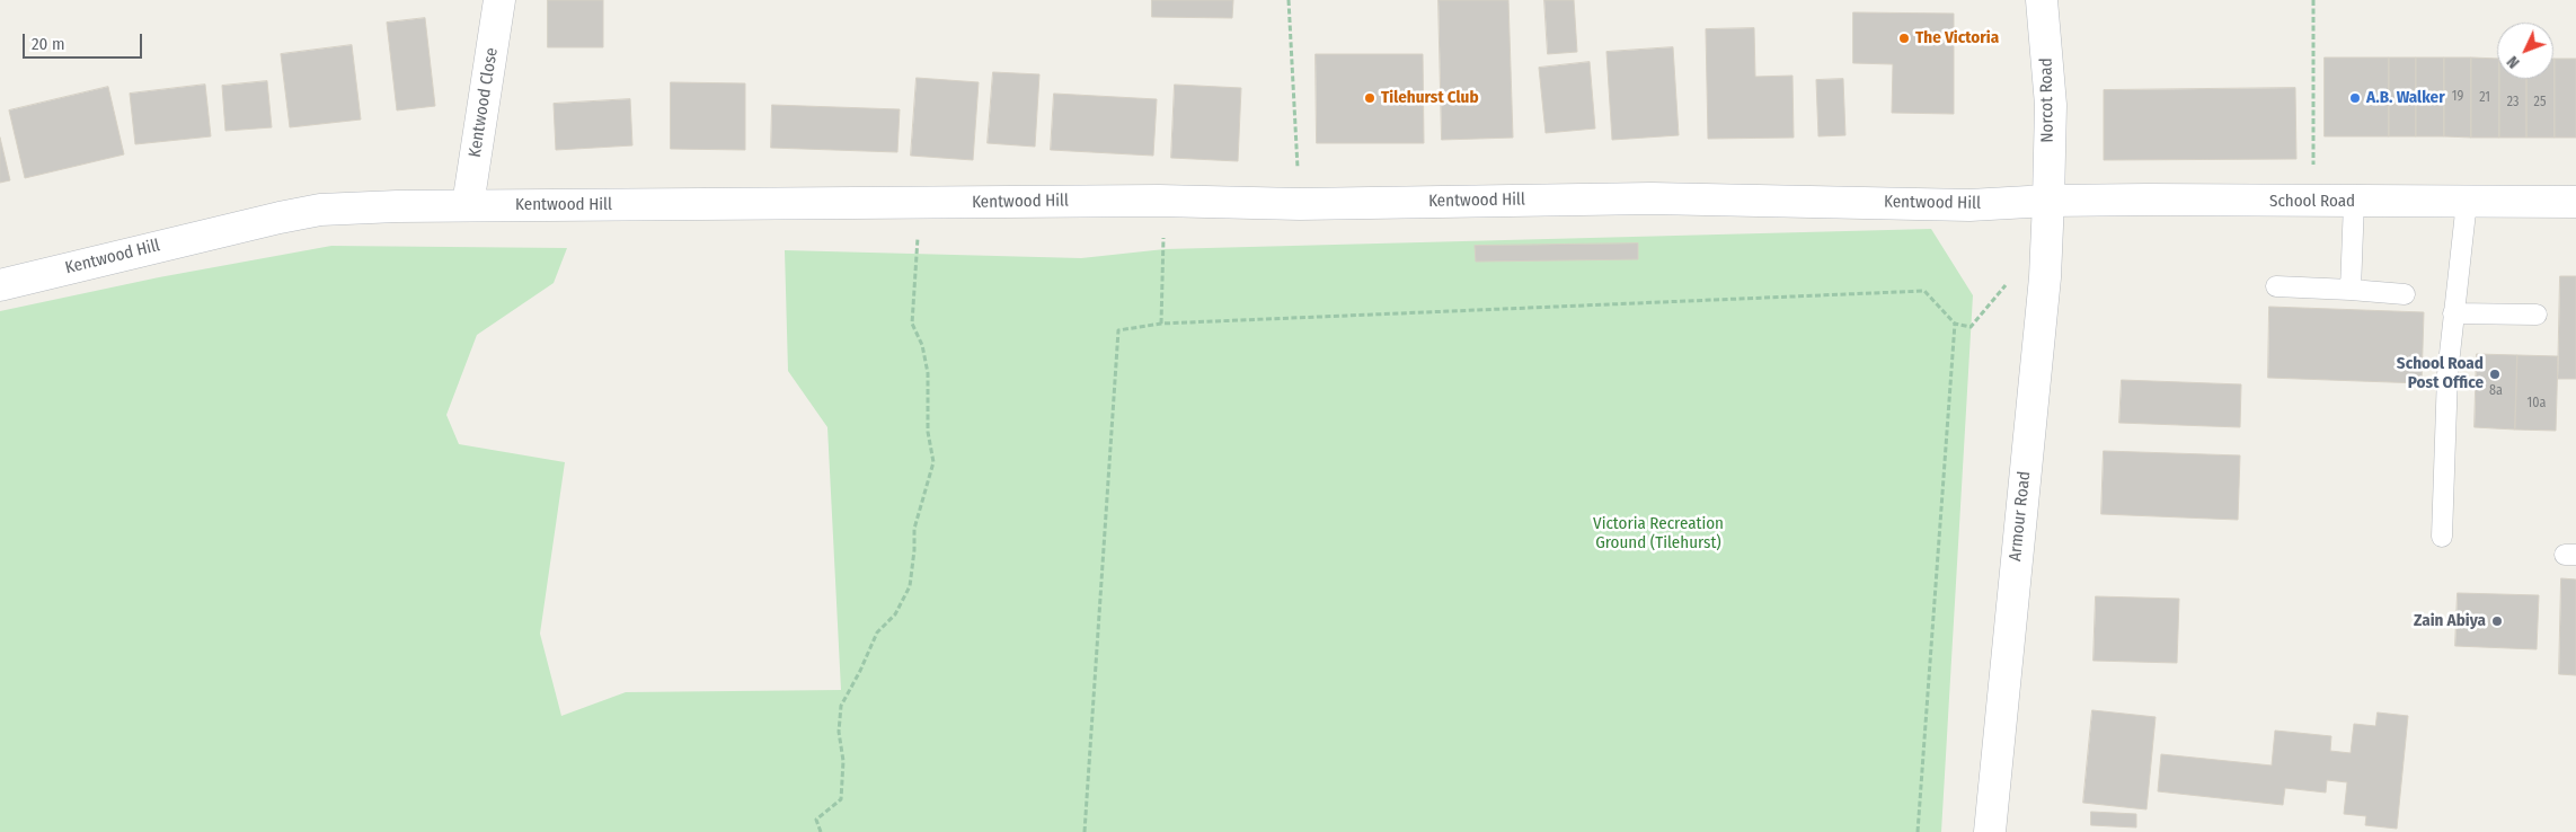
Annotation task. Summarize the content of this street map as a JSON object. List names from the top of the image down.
{
  "streets": {
    "street": [
      "Norcot Road",
      "Kentwood Close",
      "Kentwood Hill",
      "School Road",
      "Armour Road"
    ]
  },
  "crossings": [
    ["Norcot Road", "Kentwood Hill"],
    ["Norcot Road", "School Road"],
    ["Norcot Road", "Armour Road"],
    ["Kentwood Close", "Kentwood Hill"],
    ["Kentwood Hill", "School Road"],
    ["Kentwood Hill", "Armour Road"],
    ["School Road", "Armour Road"]
  ],
  "parks": ["Victoria Recreation Ground (Tilehurst)"],
  "places": [
    "The Victoria",
    "Tilehurst Club",
    "A.B. Walker",
    "School Road Post Office",
    "Zain Abiya"
  ],
  "house_numbers": [
    "19",
    "21",
    "23",
    "25",
    "8a",
    "10a"
  ],
  "scale_bar": "20 m",
  "north": "bottom left"
}
